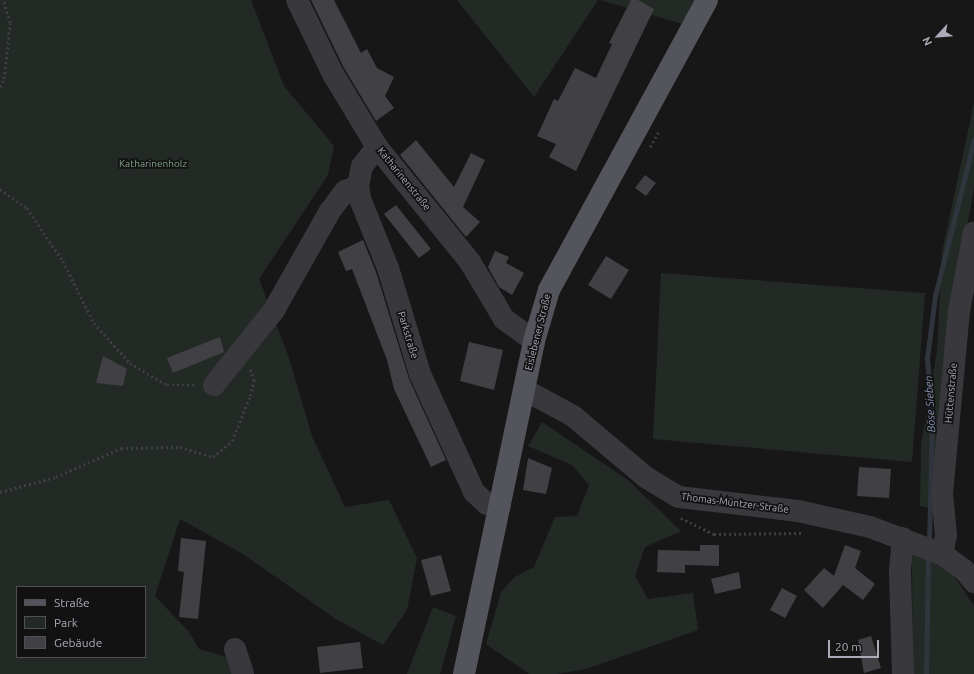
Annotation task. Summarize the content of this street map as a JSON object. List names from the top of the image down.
{
  "streets": {
    "main road": ["Eislebener Straße"],
    "street": [
      "Katharinenstraße",
      "Parkstraße",
      "Hüttenstraße",
      "Thomas-Müntzer-Straße"
    ]
  },
  "crossings": [
    ["Katharinenstraße", "Eislebener Straße"],
    ["Eislebener Straße", "Parkstraße"],
    ["Eislebener Straße", "Thomas-Müntzer-Straße"],
    ["Hüttenstraße", "Thomas-Müntzer-Straße"]
  ],
  "water": ["Böse Sieben"],
  "parks": ["Katharinenholz"],
  "legend": ["Straße", "Park", "Gebäude"],
  "scale_bar": "20 m",
  "north": "bottom left"
}
